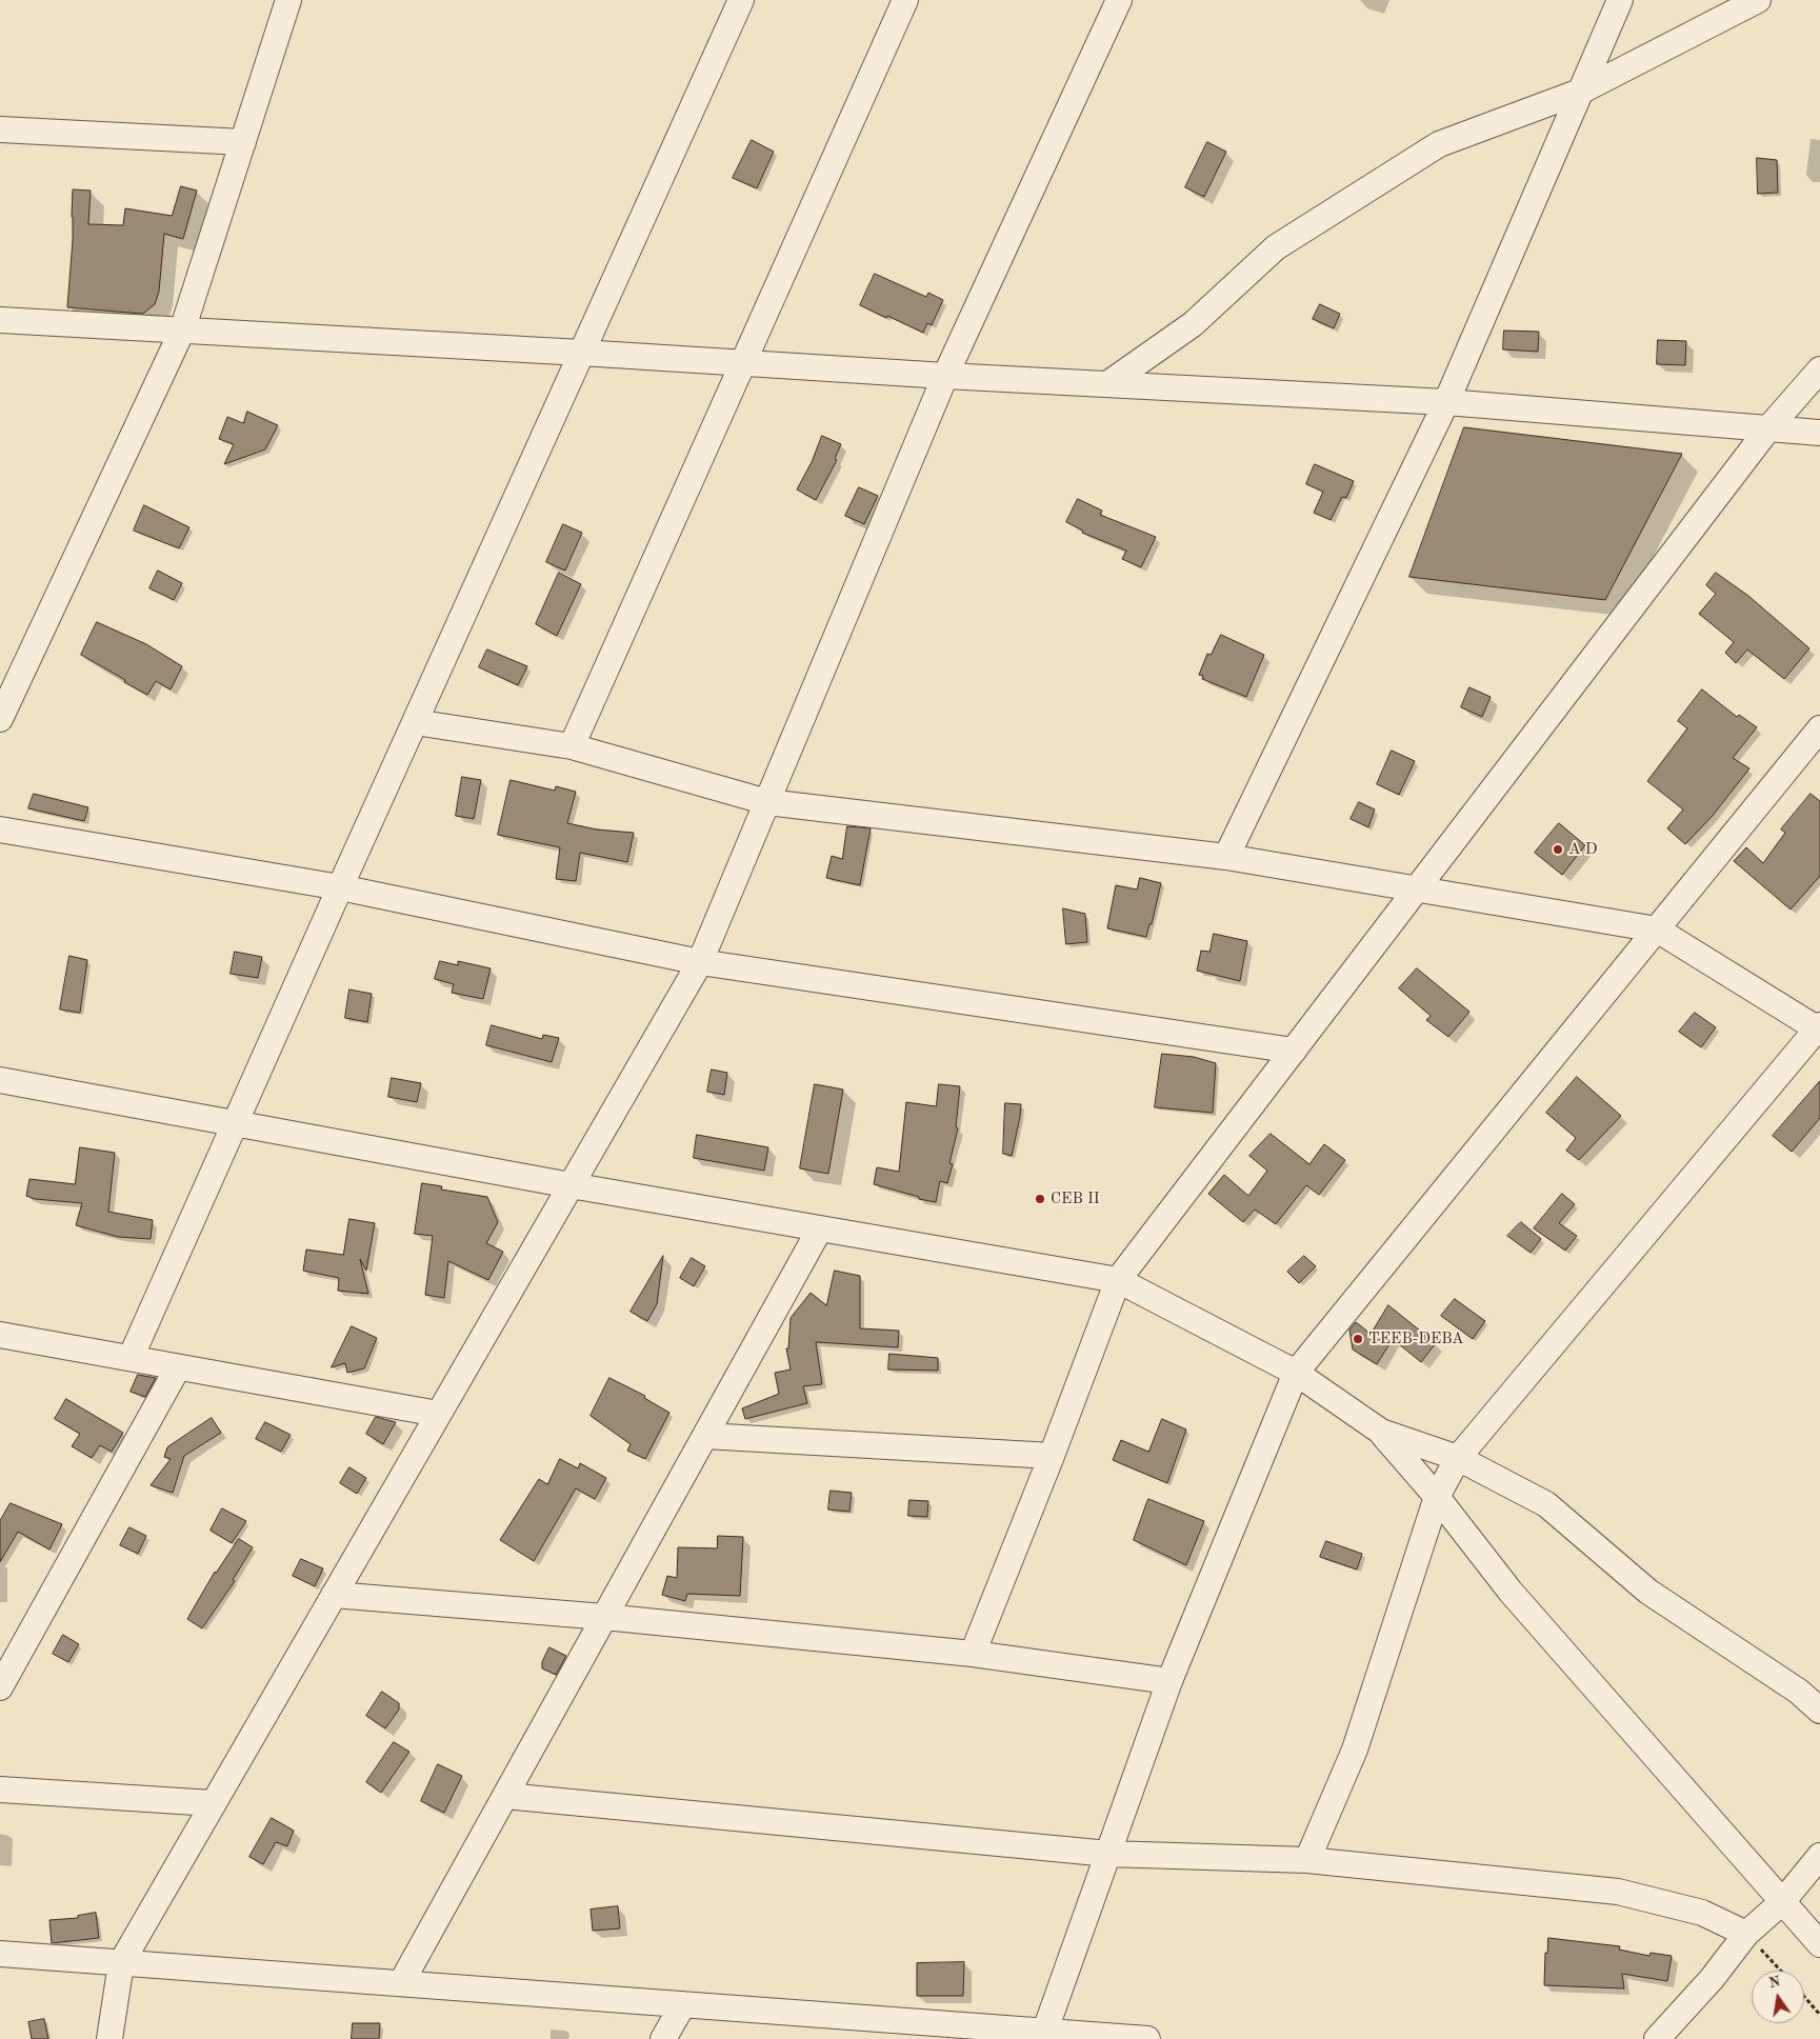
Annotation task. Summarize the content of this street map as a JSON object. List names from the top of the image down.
{
  "places": ["A D", "CEB II", "TEEB-DEBA"],
  "north": "top"
}
